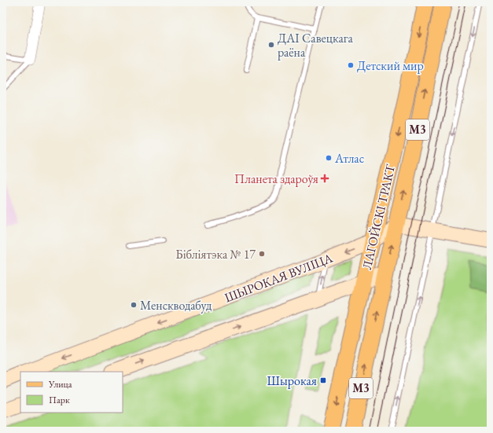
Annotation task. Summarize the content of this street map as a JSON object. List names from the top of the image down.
{
  "streets": {
    "main road": ["М3", "ЛАГОЙСКІ ТРАКТ", "ШЫРОКАЯ ВУЛІЦА"]
  },
  "crossings": [
    ["ЛАГОЙСКІ ТРАКТ", "ШЫРОКАЯ ВУЛІЦА"]
  ],
  "places": {
    "other": [
      "ДАІ Савецкага раёна",
      "Детский мир",
      "Атлас",
      "Бібліятэка № 17",
      "Менскводабуд"
    ],
    "health": ["Планета здароўя"],
    "transit": ["Шырокая"]
  },
  "legend": ["Улица", "Парк"]
}
